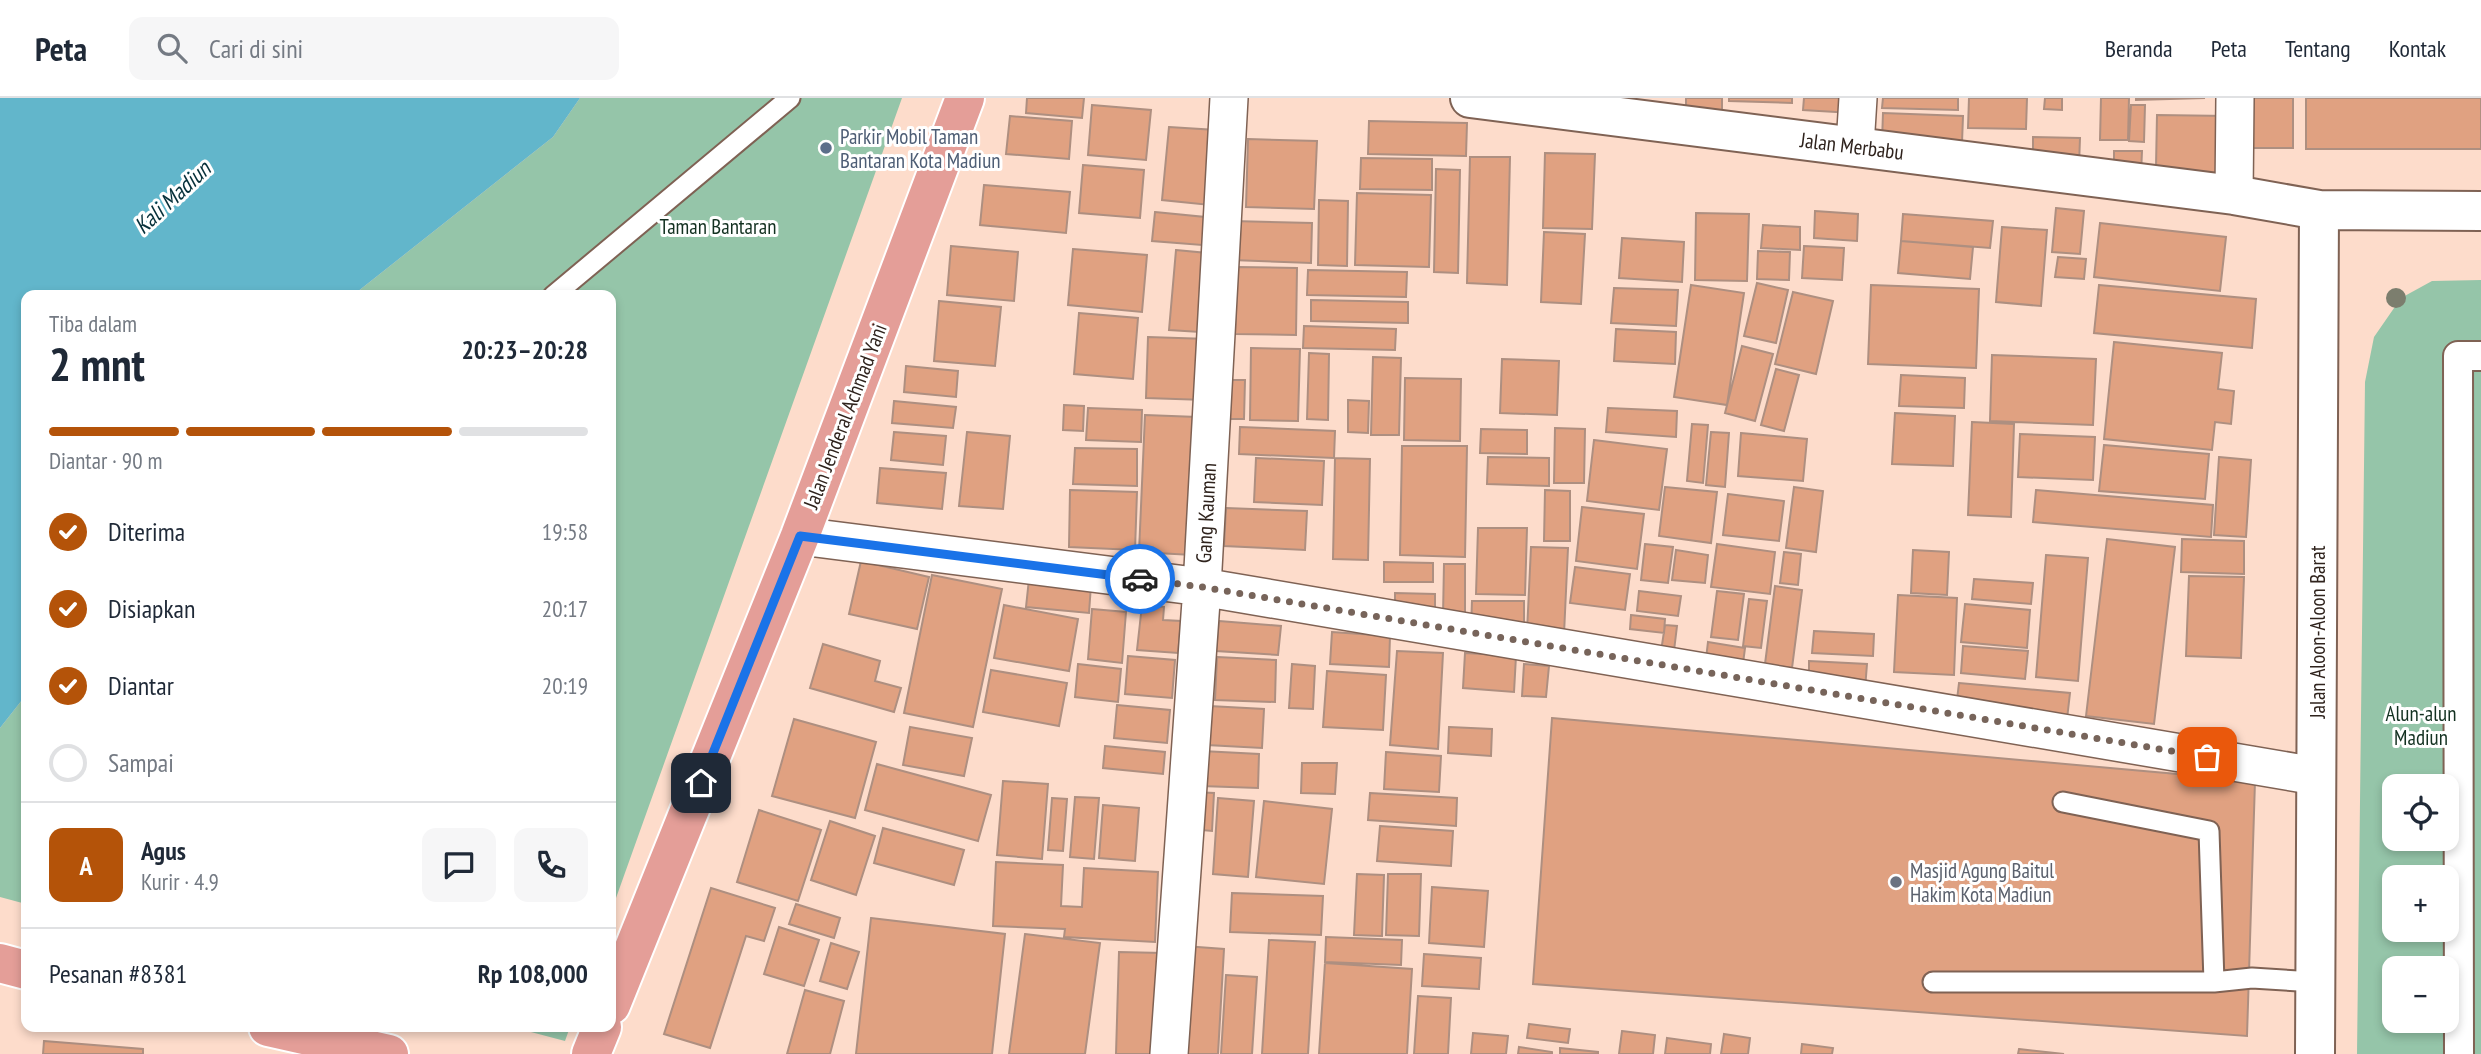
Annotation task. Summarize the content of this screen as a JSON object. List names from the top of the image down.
{
  "streets": {
    "highway": ["Jalan Jenderal Achmad Yani"],
    "street": ["Jalan Merbabu", "Gang Kauman", "Jalan Aloon-Aloon Barat"]
  },
  "crossings": [
    ["Jalan Merbabu", "Jalan Aloon-Aloon Barat"]
  ],
  "water": ["Kali Madiun"],
  "parks": ["Taman Bantaran", "Alun-alun Madiun"],
  "places": ["Parkir Mobil Taman Bantaran Kota Madiun", "Masjid Agung Baitul Hakim Kota Madiun"],
  "page": {
    "header": "Peta",
    "search": "Cari di sini",
    "nav": [
      "Beranda",
      "Peta",
      "Tentang",
      "Kontak"
    ],
    "heading": ["2 mnt", "Tiba dalam", "20:23–20:28"],
    "panel": [
      "Agus",
      "Kurir · 4.9",
      "Pesanan #8381",
      "Rp 108,000"
    ],
    "bar": "Diantar · 90 m",
    "list": [
      ["Diterima", "19:58"],
      ["Disiapkan", "20:17"],
      ["Diantar", "20:19"],
      "Sampai"
    ],
    "map_buttons": ["+", "−"],
    "round": "A"
  }
}
